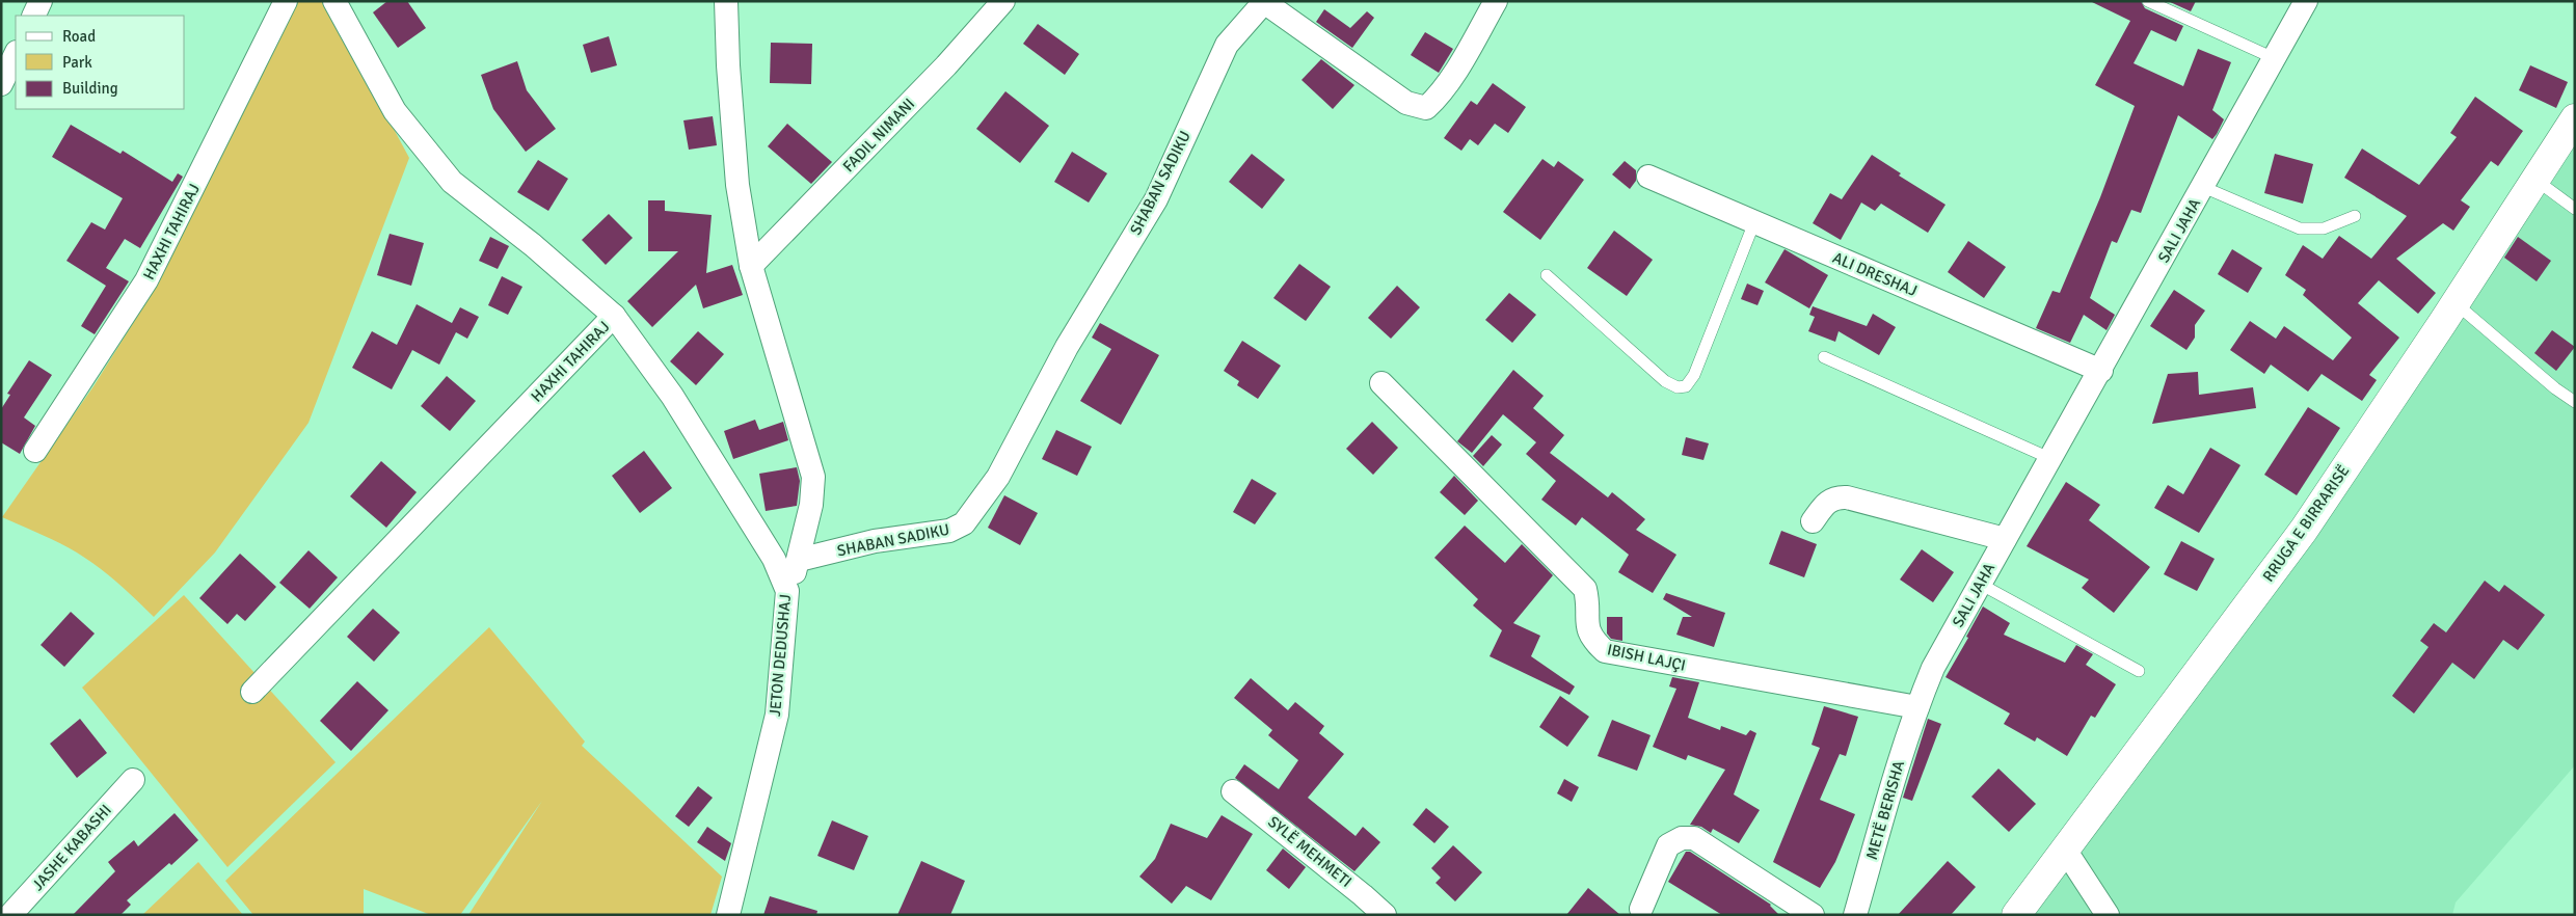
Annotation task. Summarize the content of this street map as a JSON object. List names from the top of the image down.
{
  "streets": {
    "street": [
      "FADIL NIMANI",
      "SHABAN SADIKU",
      "SALI JAHA",
      "HAXHI TAHIRAJ",
      "ALI DRESHAJ",
      "RRUGA E BIRRARISË",
      "JETON DEDUSHAJ",
      "IBISH LAJÇI",
      "METË BERISHA",
      "JASHE KABASHI",
      "SYLË MEHMETI"
    ]
  },
  "crossings": [
    ["SALI JAHA", "ALI DRESHAJ"],
    ["SALI JAHA", "IBISH LAJÇI"],
    ["SALI JAHA", "METË BERISHA"],
    ["HAXHI TAHIRAJ", "JETON DEDUSHAJ"],
    ["IBISH LAJÇI", "METË BERISHA"]
  ],
  "legend": ["Road", "Park", "Building"]
}
